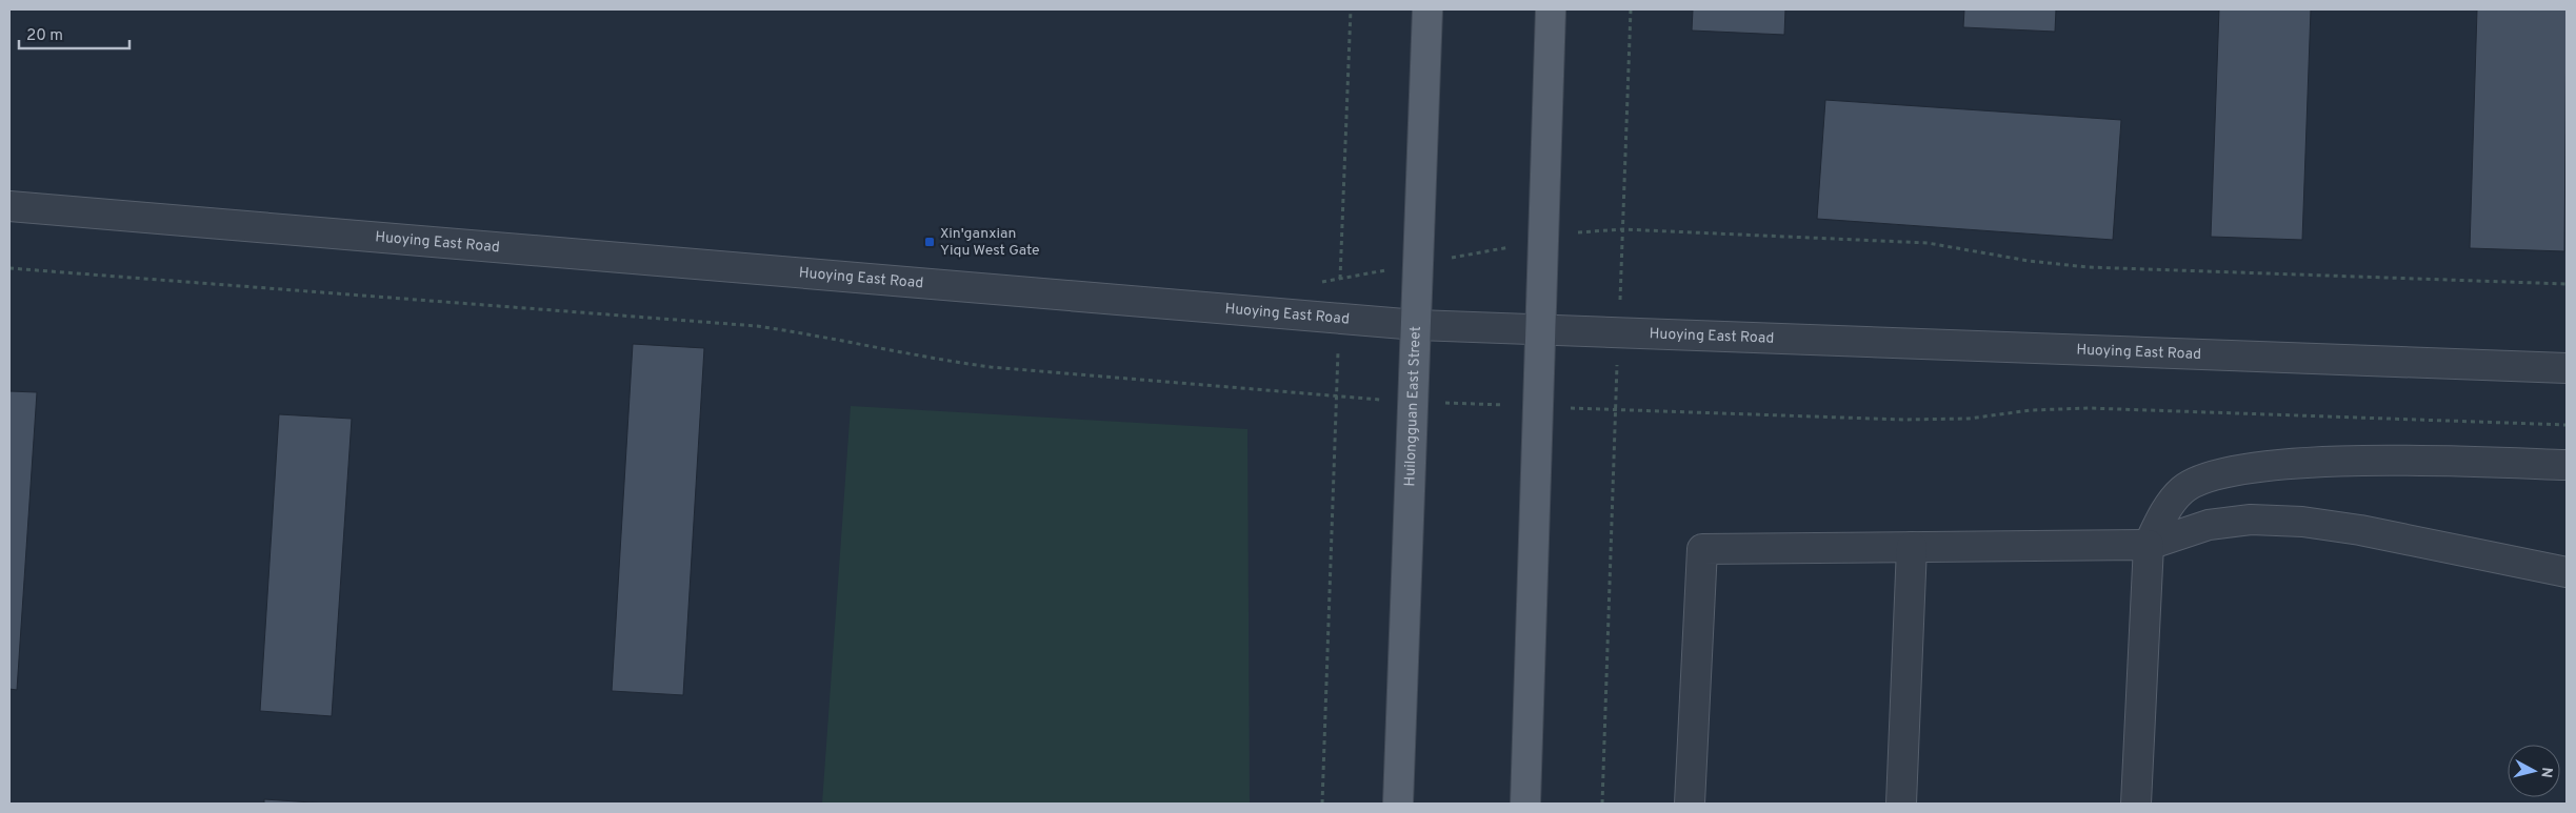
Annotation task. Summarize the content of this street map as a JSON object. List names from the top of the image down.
{
  "streets": {
    "main road": ["Huilongguan East Street"],
    "street": ["Huoying East Road"]
  },
  "crossings": [
    ["Huoying East Road", "Huilongguan East Street"]
  ],
  "places": {
    "transit": ["Xin'ganxian Yiqu West Gate"]
  },
  "scale_bar": "20 m",
  "north": "right"
}
